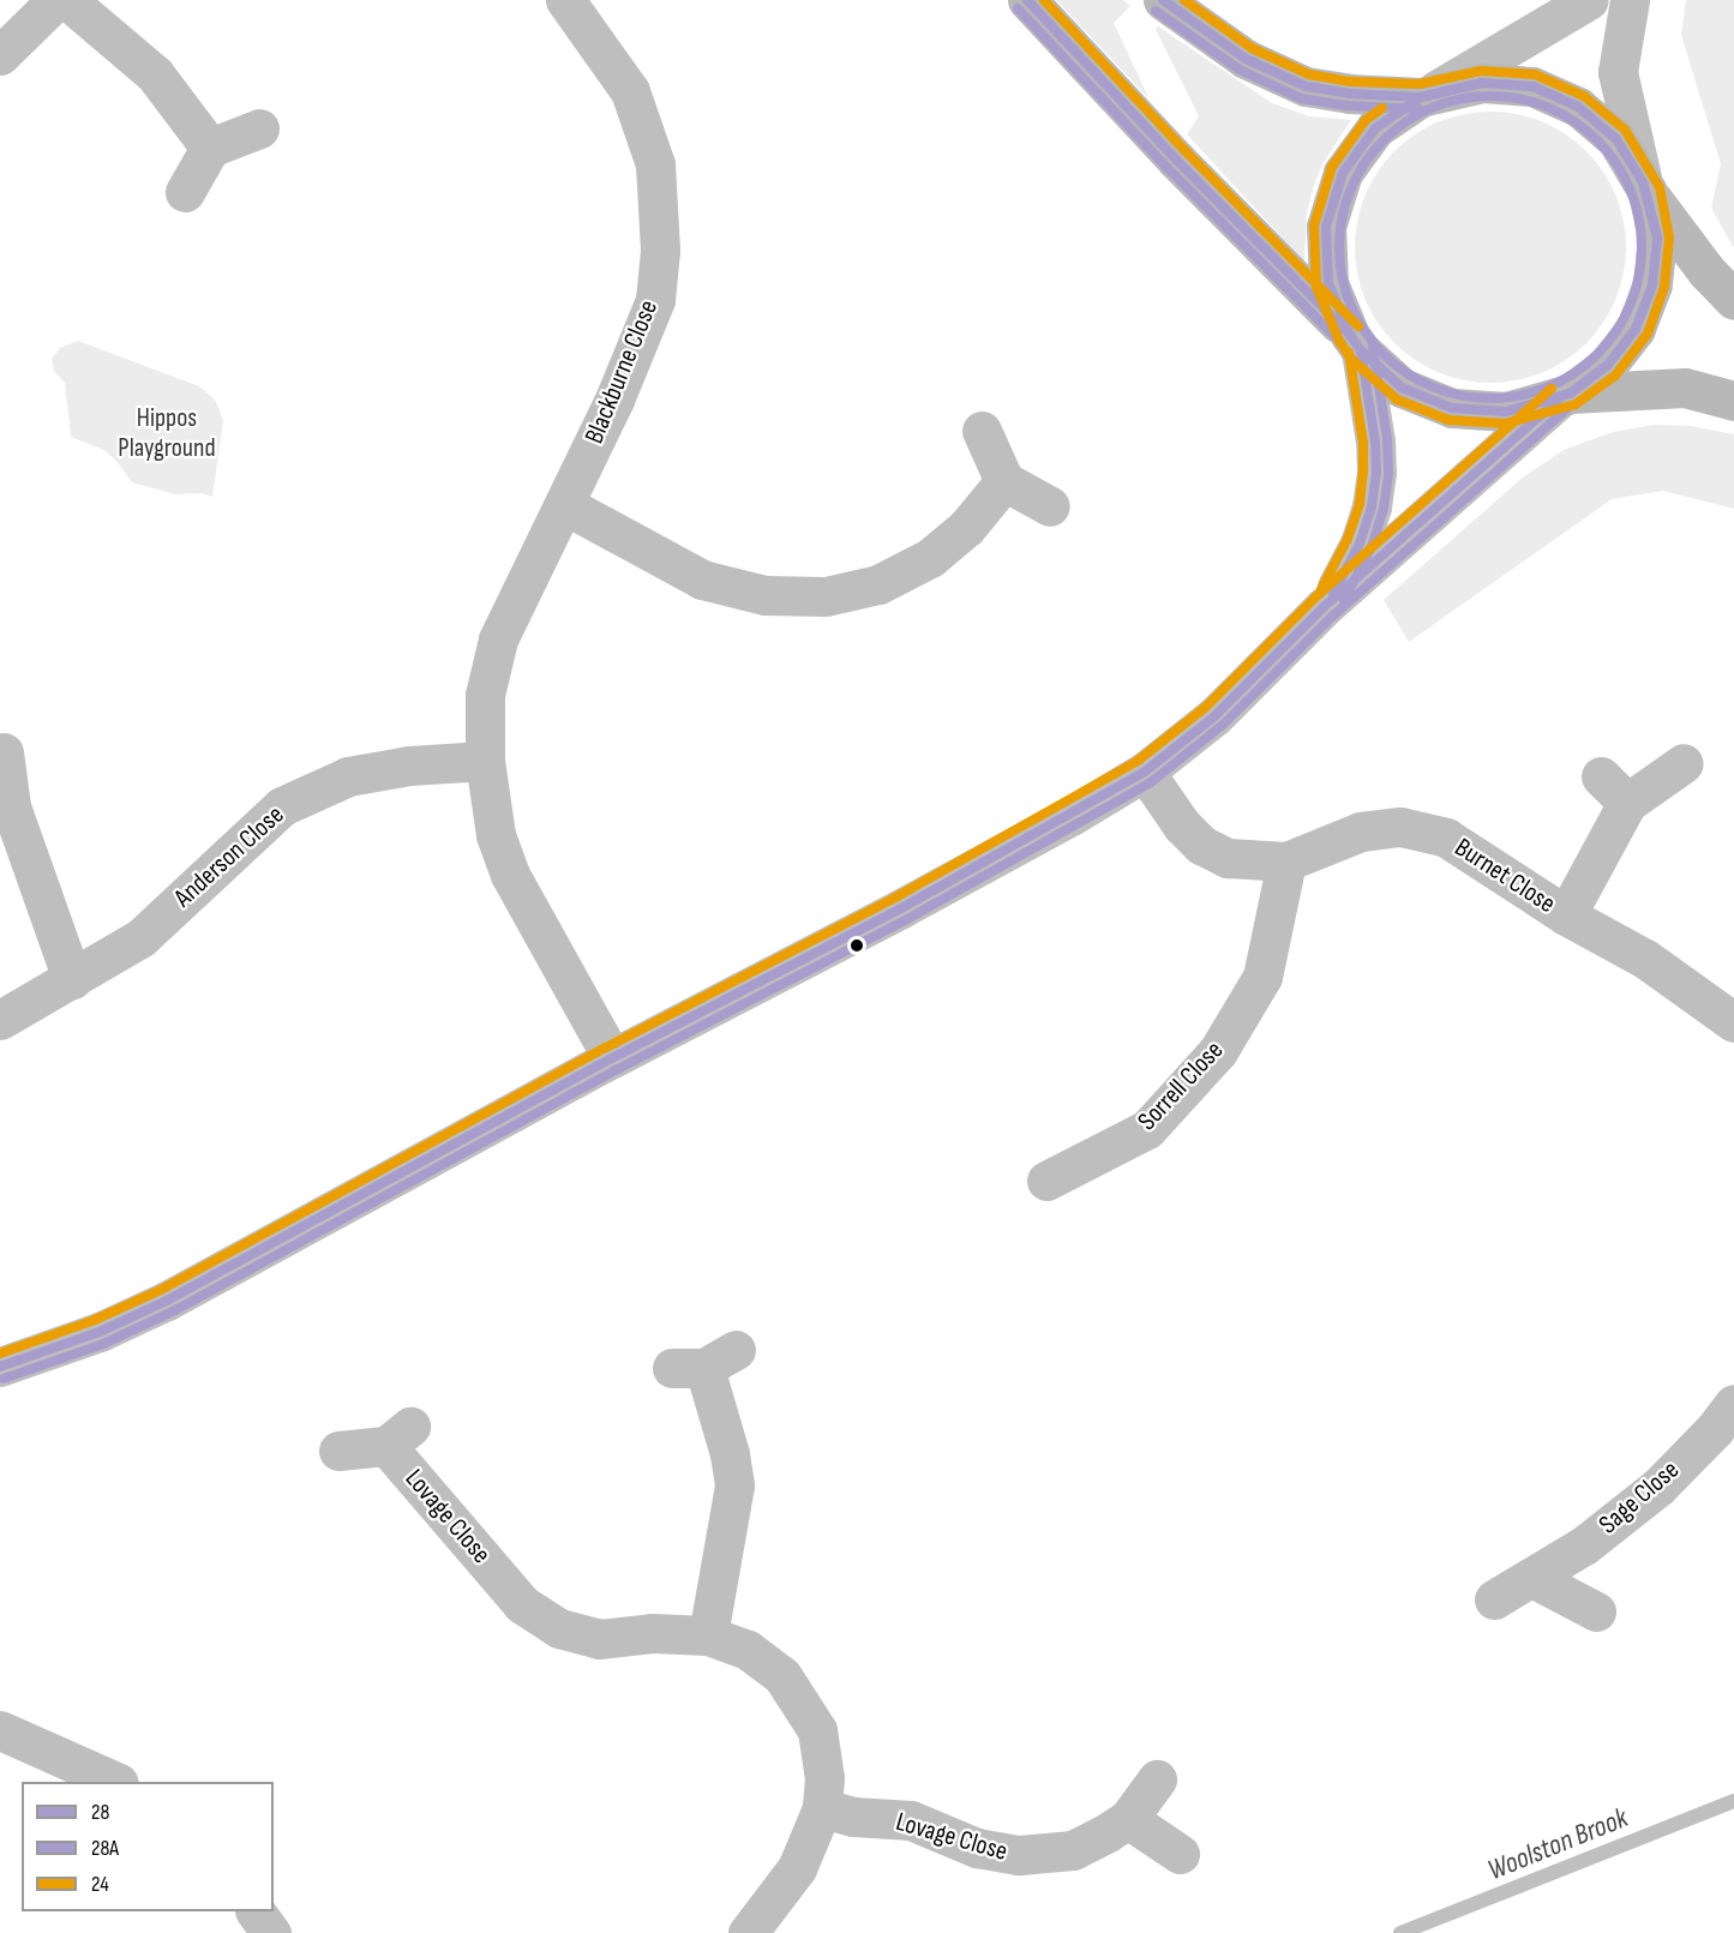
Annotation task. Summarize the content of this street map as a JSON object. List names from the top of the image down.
{
  "streets": {
    "street": [
      "Blackburne Close",
      "Anderson Close",
      "Burnet Close",
      "Sorrell Close",
      "Sage Close",
      "Lovage Close"
    ]
  },
  "crossings": [
    ["Blackburne Close", "Anderson Close"],
    ["Burnet Close", "Sorrell Close"]
  ],
  "water": ["Woolston Brook"],
  "parks": ["Hippos Playground"],
  "lines": ["transit line 28", "transit line 24", "transit line 28A"],
  "legend": ["28", "28A", "24"]
}
